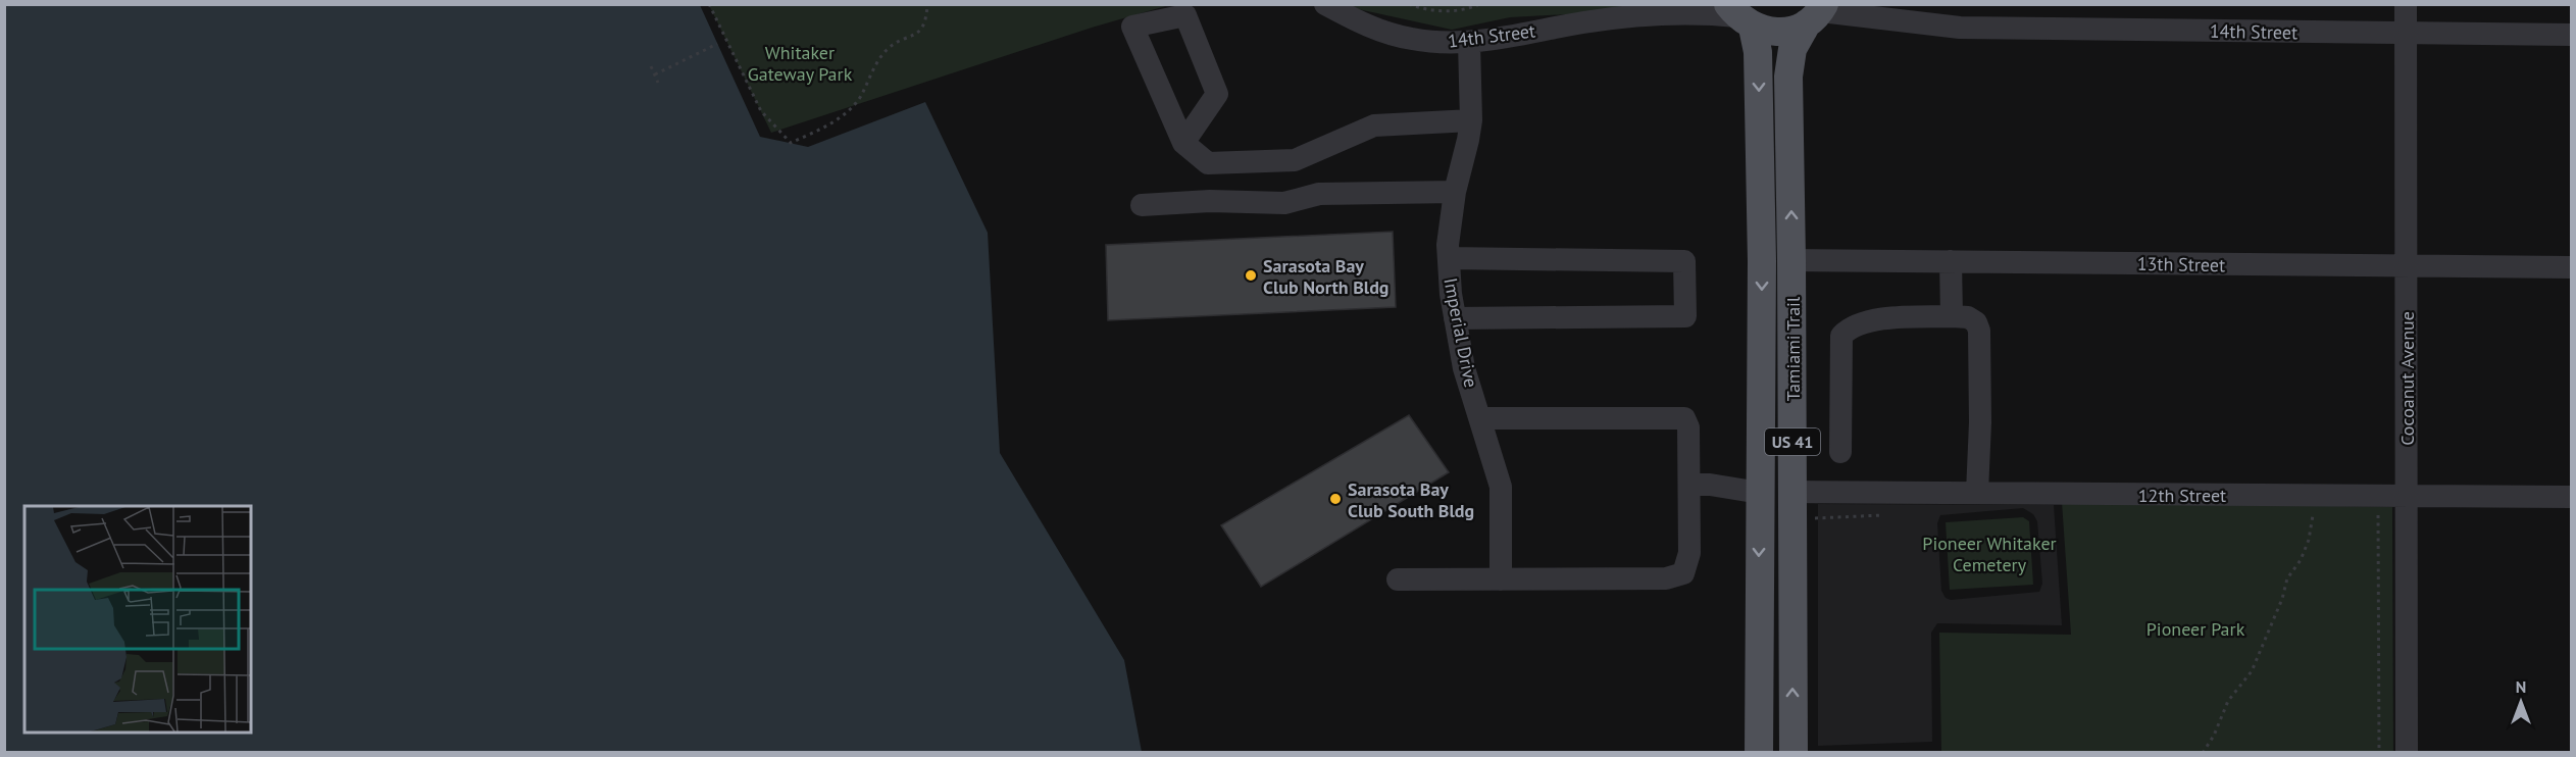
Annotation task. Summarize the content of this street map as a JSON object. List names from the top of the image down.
{
  "streets": {
    "main road": ["Tamiami Trail", "US 41"],
    "street": [
      "14th Street",
      "13th Street",
      "Imperial Drive",
      "Cocoanut Avenue",
      "12th Street"
    ]
  },
  "crossings": [
    ["14th Street", "Imperial Drive"],
    ["14th Street", "Tamiami Trail"],
    ["14th Street", "Cocoanut Avenue"],
    ["13th Street", "Tamiami Trail"],
    ["13th Street", "Cocoanut Avenue"],
    ["Tamiami Trail", "12th Street"],
    ["Cocoanut Avenue", "12th Street"]
  ],
  "parks": ["Whitaker Gateway Park", "Pioneer Whitaker Cemetery", "Pioneer Park"],
  "places": ["Sarasota Bay Club North Bldg", "Sarasota Bay Club South Bldg"],
  "north": "top"
}
